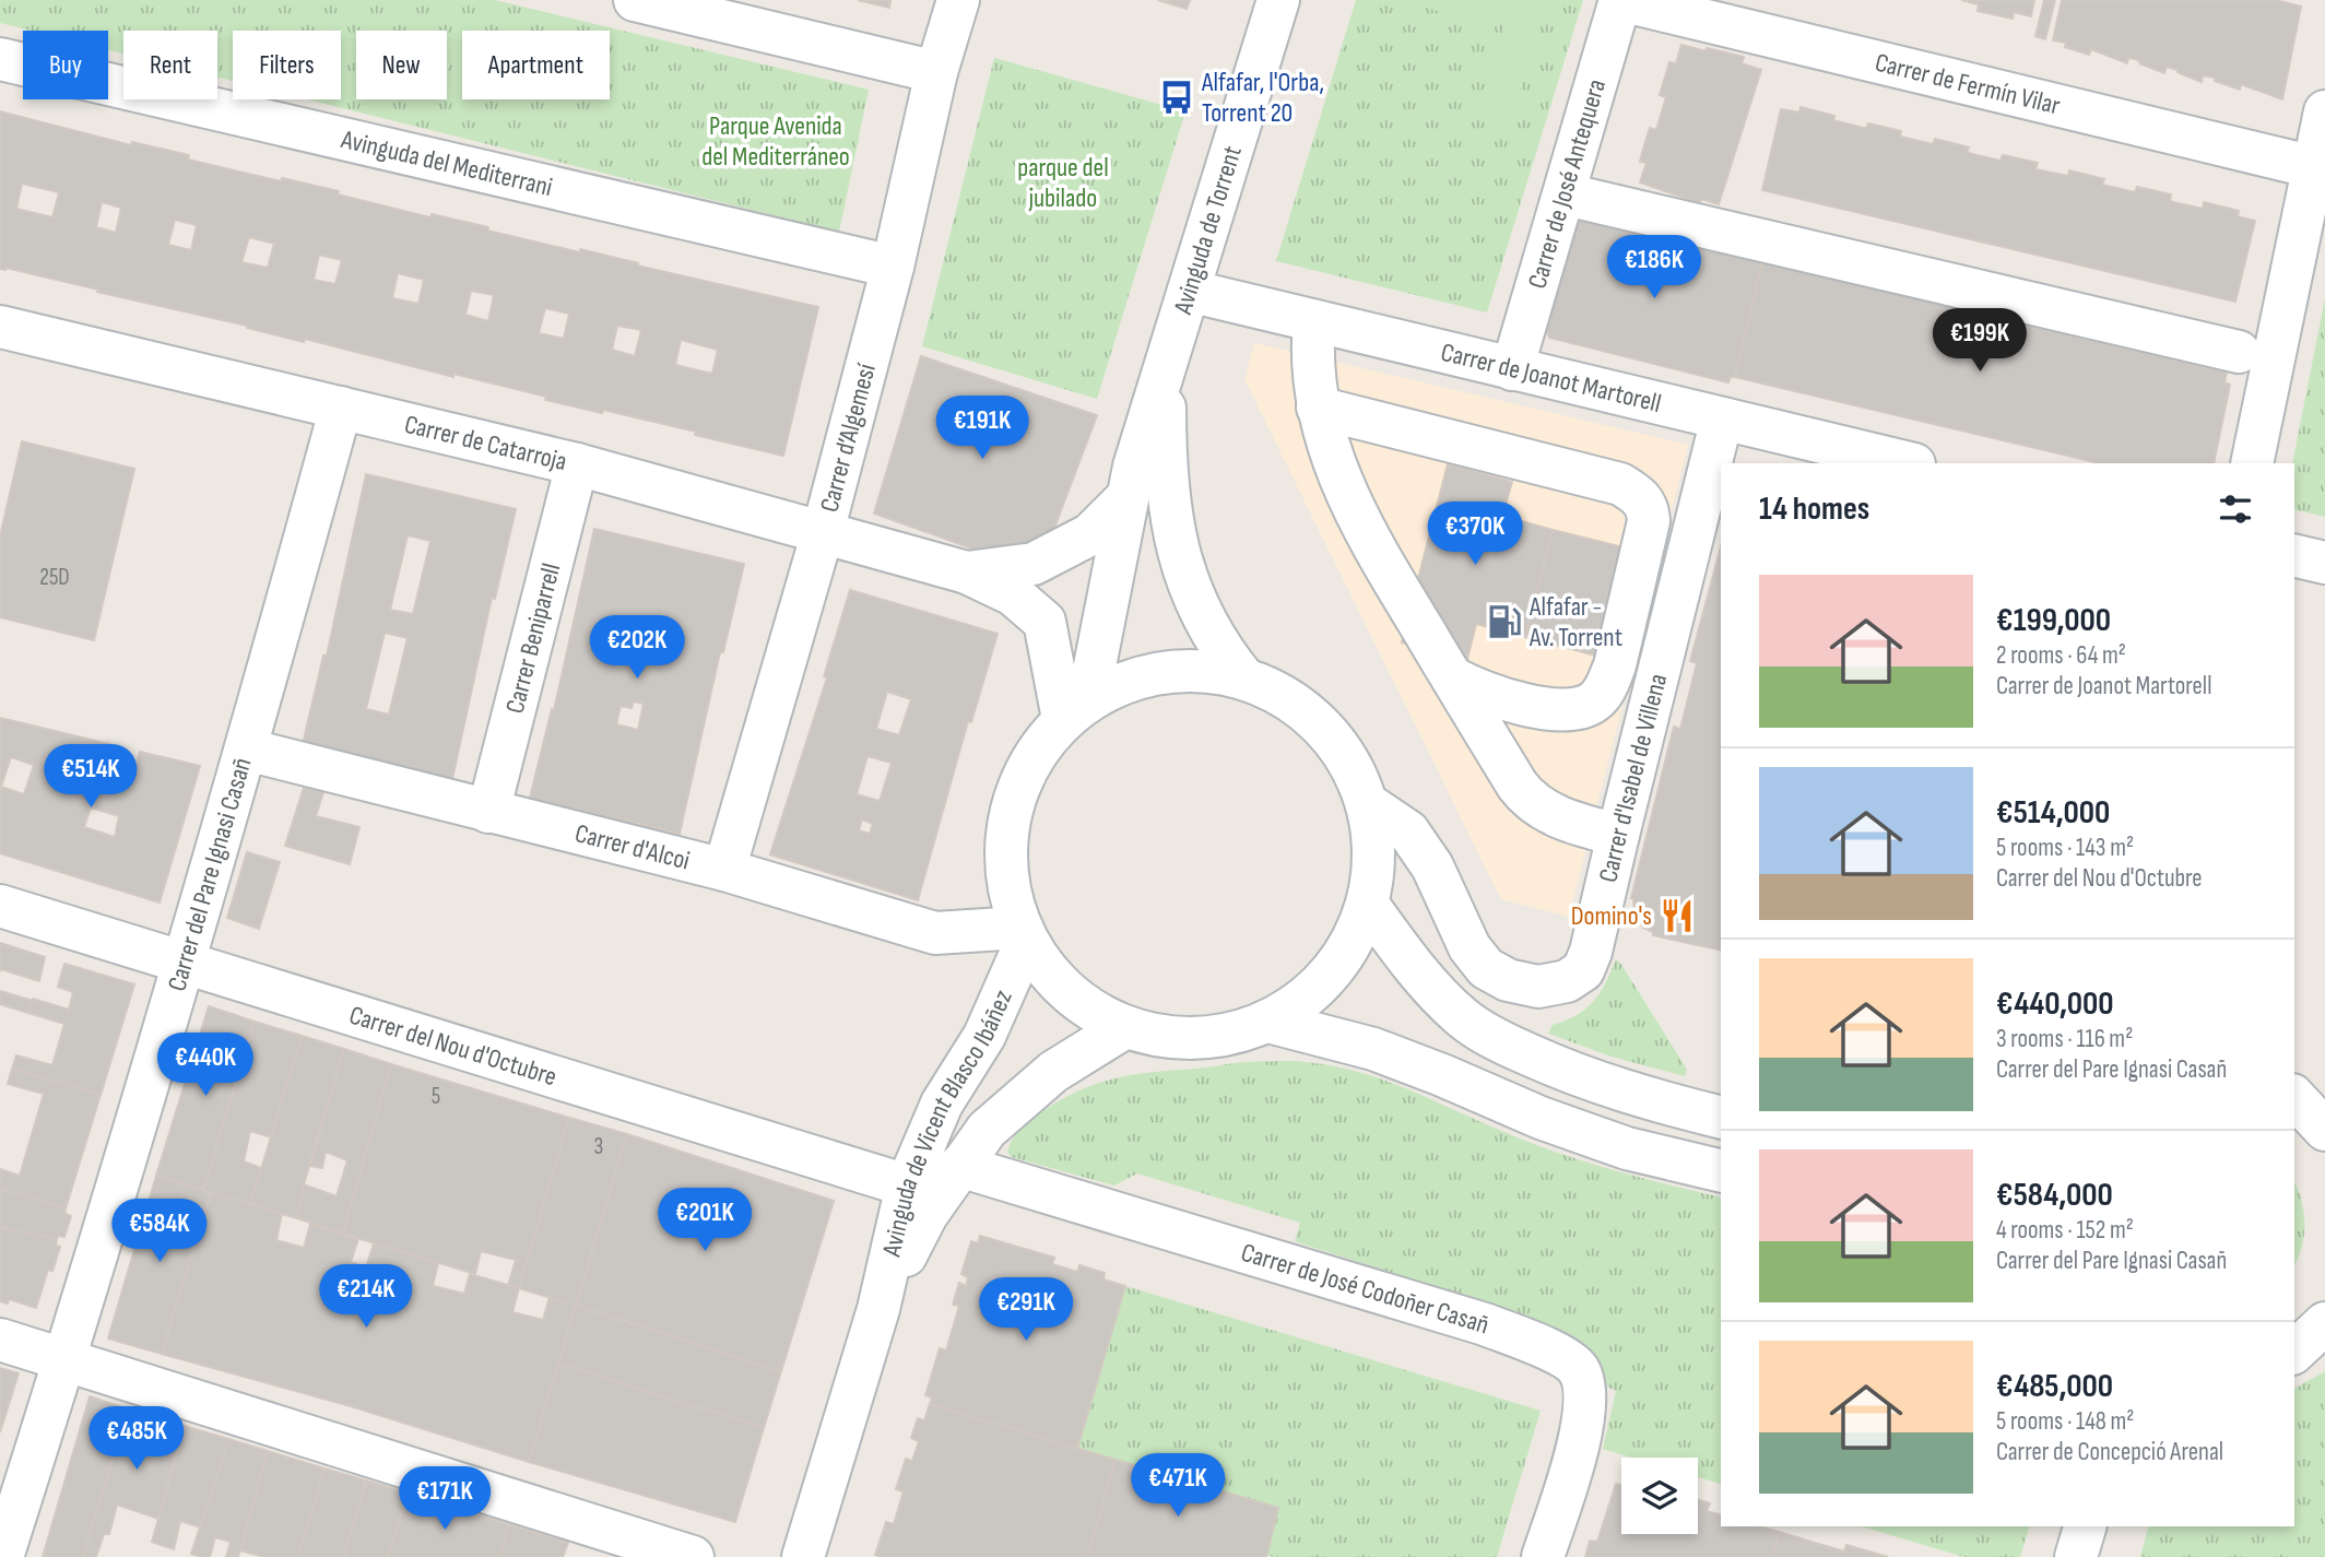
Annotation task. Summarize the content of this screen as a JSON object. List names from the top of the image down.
{
  "streets": {
    "street": [
      "Carrer de Fermín Vilar",
      "Avinguda del Mediterrani",
      "Carrer de José Antequera",
      "Avinguda de Torrent",
      "Carrer de Joanot Martorell",
      "Carrer d’Algemesí",
      "Carrer de Catarroja",
      "Carrer Beniparrell",
      "Carrer d'Isabel de Villena",
      "Carrer d'Alcoi",
      "Carrer del Pare Ignasi Casañ",
      "Carrer del Nou d'Octubre",
      "Avinguda de Vicent Blasco Ibáñez",
      "Carrer de José Codoñer Casañ"
    ]
  },
  "crossings": [
    ["Carrer de Fermín Vilar", "Carrer de José Antequera"],
    ["Avinguda del Mediterrani", "Carrer d’Algemesí"],
    ["Carrer de José Antequera", "Carrer de Joanot Martorell"],
    ["Avinguda de Torrent", "Carrer de Joanot Martorell"],
    ["Avinguda de Torrent", "Carrer de Catarroja"],
    ["Carrer de Joanot Martorell", "Carrer d'Isabel de Villena"],
    ["Carrer d’Algemesí", "Carrer de Catarroja"],
    ["Carrer d’Algemesí", "Carrer d'Alcoi"],
    ["Carrer de Catarroja", "Carrer Beniparrell"],
    ["Carrer de Catarroja", "Carrer del Pare Ignasi Casañ"],
    ["Carrer Beniparrell", "Carrer d'Alcoi"],
    ["Carrer d'Alcoi", "Carrer del Pare Ignasi Casañ"],
    ["Carrer d'Alcoi", "Avinguda de Vicent Blasco Ibáñez"],
    ["Carrer del Pare Ignasi Casañ", "Carrer del Nou d'Octubre"],
    ["Carrer del Nou d'Octubre", "Avinguda de Vicent Blasco Ibáñez"],
    ["Avinguda de Vicent Blasco Ibáñez", "Carrer de José Codoñer Casañ"]
  ],
  "parks": ["Parque Avenida del Mediterráneo", "parque del jubilado"],
  "places": {
    "bus stop": ["Alfafar, l'Orba, Torrent 20"],
    "fuel station": ["Alfafar - Av. Torrent"],
    "restaurant": ["Domino's"]
  },
  "house_numbers": ["25D", "5", "3"],
  "page": {
    "chip": [
      "Buy",
      "Rent",
      "Filters",
      "New",
      "Apartment"
    ],
    "price": [
      "€186K",
      "€199K",
      "€191K",
      "€370K",
      "€202K",
      "€514K",
      "€440K",
      "€201K",
      "€584K",
      "€214K",
      "€291K",
      "€485K",
      "€471K",
      "€171K"
    ],
    "heading": "14 homes",
    "list": [
      {
        "name": "€199,000",
        "note": "2 rooms · 64 m² · Carrer de Joanot Martorell"
      },
      {
        "name": "€514,000",
        "note": "5 rooms · 143 m² · Carrer del Nou d'Octubre"
      },
      {
        "name": "€440,000",
        "note": "3 rooms · 116 m² · Carrer del Pare Ignasi Casañ"
      },
      {
        "name": "€584,000",
        "note": "4 rooms · 152 m² · Carrer del Pare Ignasi Casañ"
      },
      {
        "name": "€485,000",
        "note": "5 rooms · 148 m² · Carrer de Concepció Arenal"
      }
    ]
  }
}
